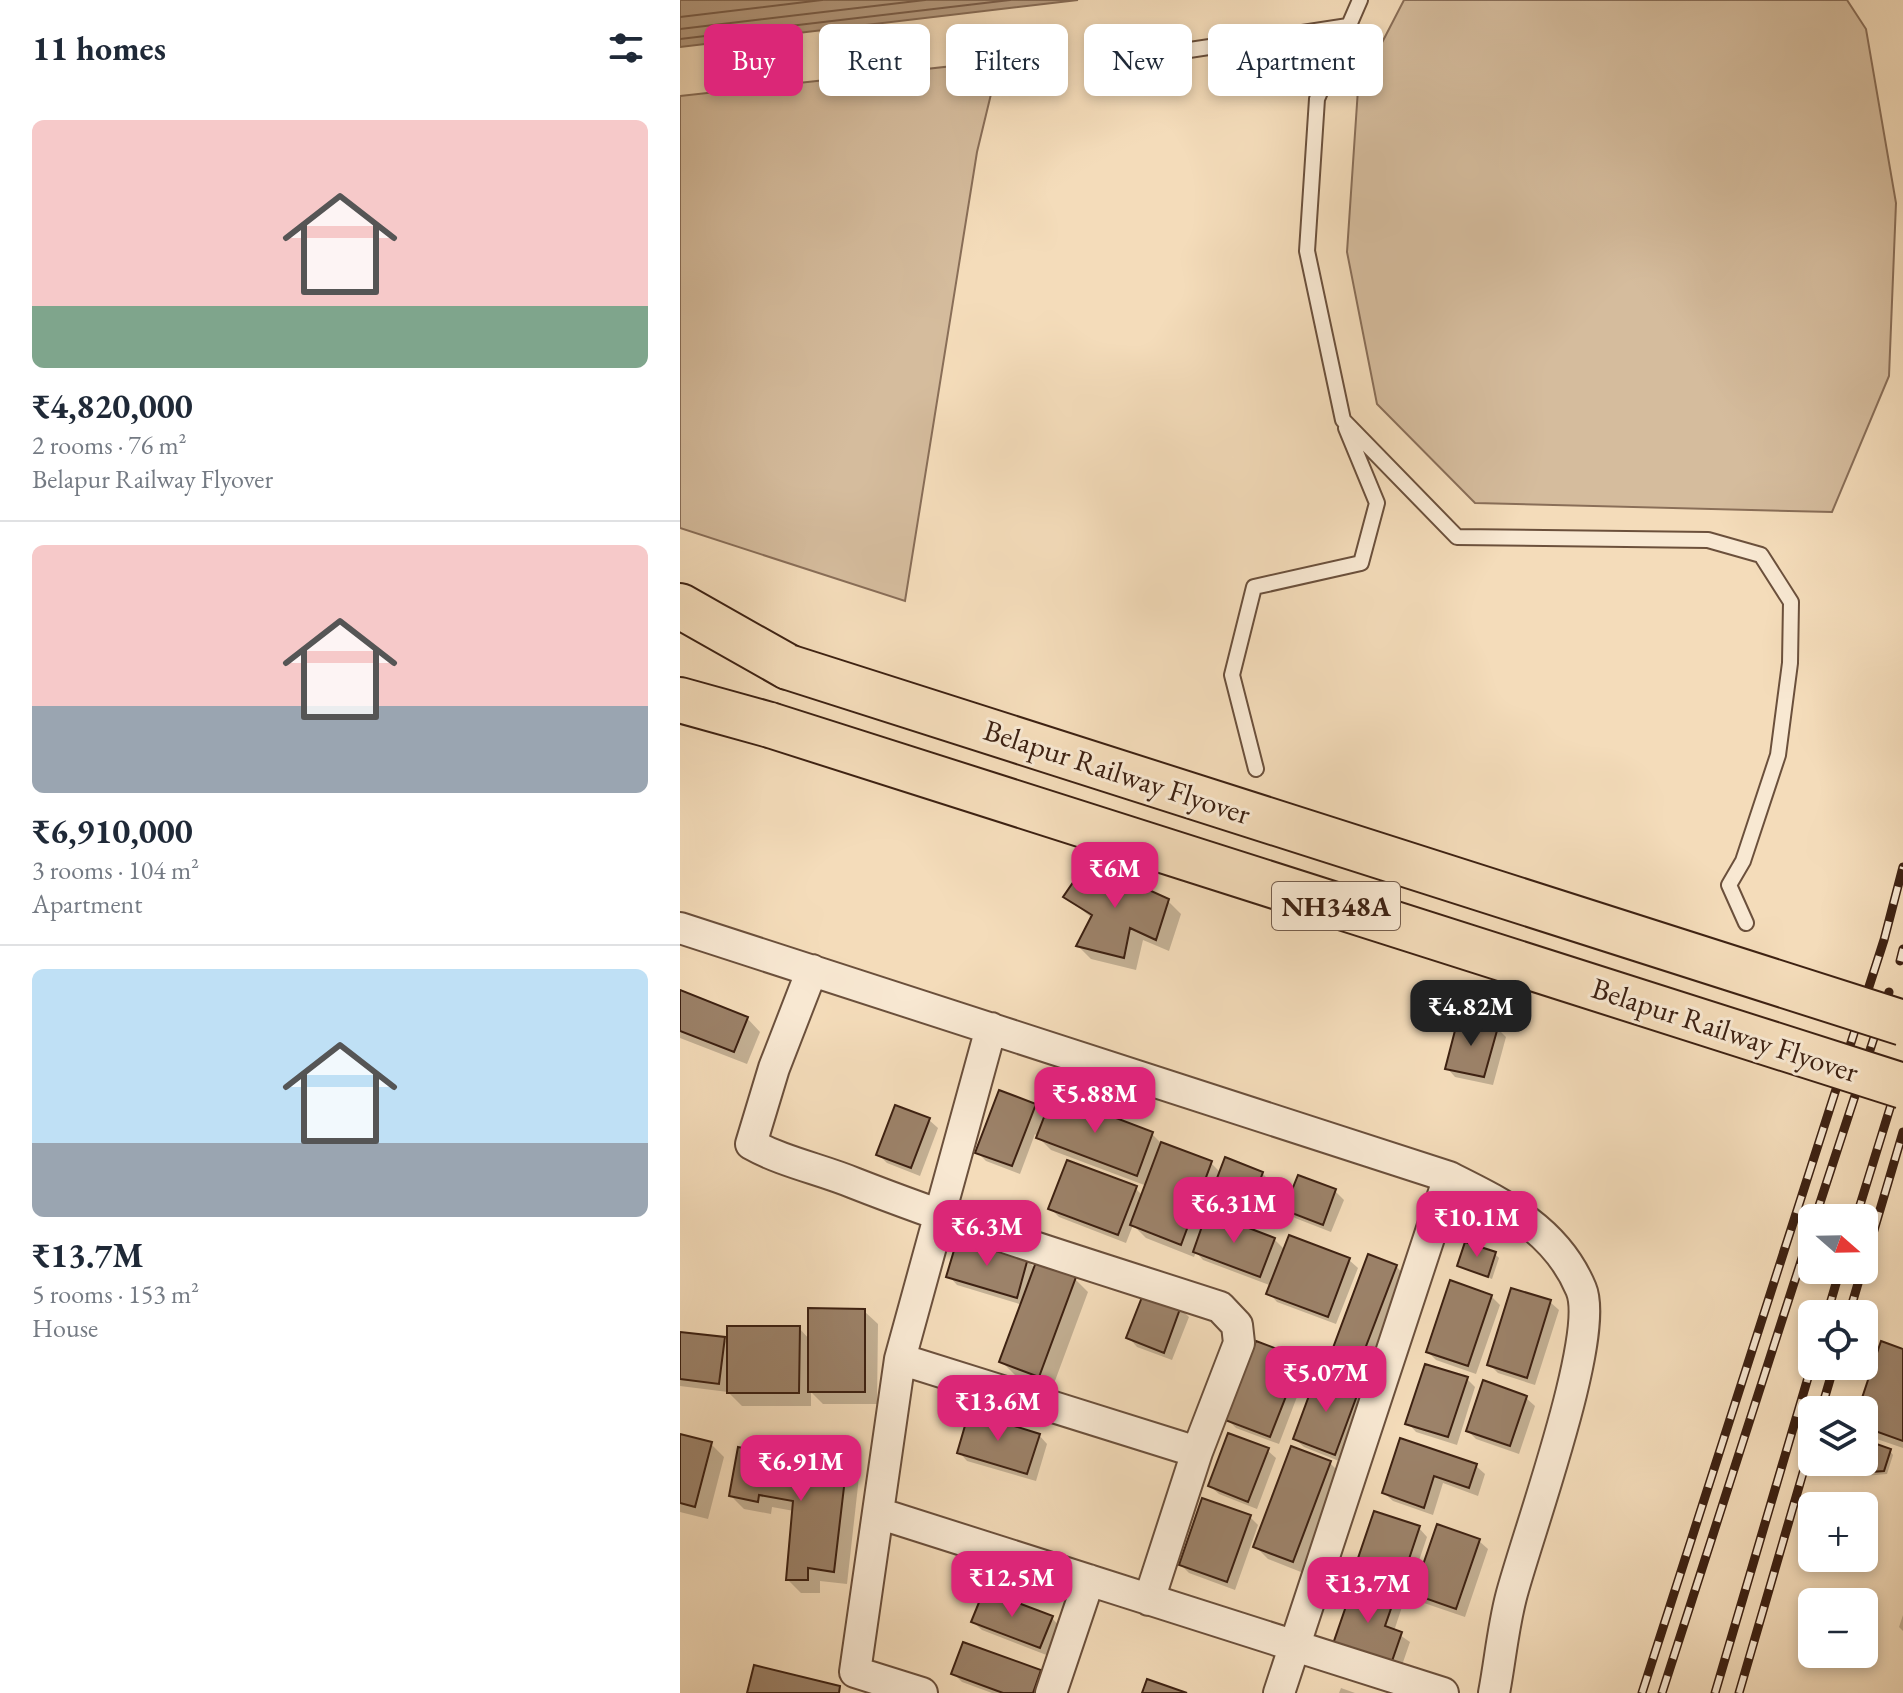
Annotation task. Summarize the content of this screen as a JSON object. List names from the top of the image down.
{
  "streets": {
    "highway": ["Belapur Railway Flyover", "NH348A"]
  },
  "crossings": [
    ["Belapur Railway Flyover", "NH348A"]
  ],
  "north": "right",
  "page": {
    "heading": "11 homes",
    "chip": [
      "Buy",
      "Rent",
      "Filters",
      "New",
      "Apartment"
    ],
    "list": [
      {
        "name": "₹4,820,000",
        "note": "2 rooms · 76 m² · Belapur Railway Flyover"
      },
      {
        "name": "₹6,910,000",
        "note": "3 rooms · 104 m² · Apartment"
      },
      {
        "name": "₹13.7M",
        "note": "5 rooms · 153 m² · House"
      }
    ],
    "price": [
      "₹6M",
      "₹4.82M",
      "₹5.88M",
      "₹6.31M",
      "₹10.1M",
      "₹6.3M",
      "₹5.07M",
      "₹13.6M",
      "₹6.91M",
      "₹12.5M",
      "₹13.7M"
    ],
    "map_buttons": ["+", "−"]
  }
}
